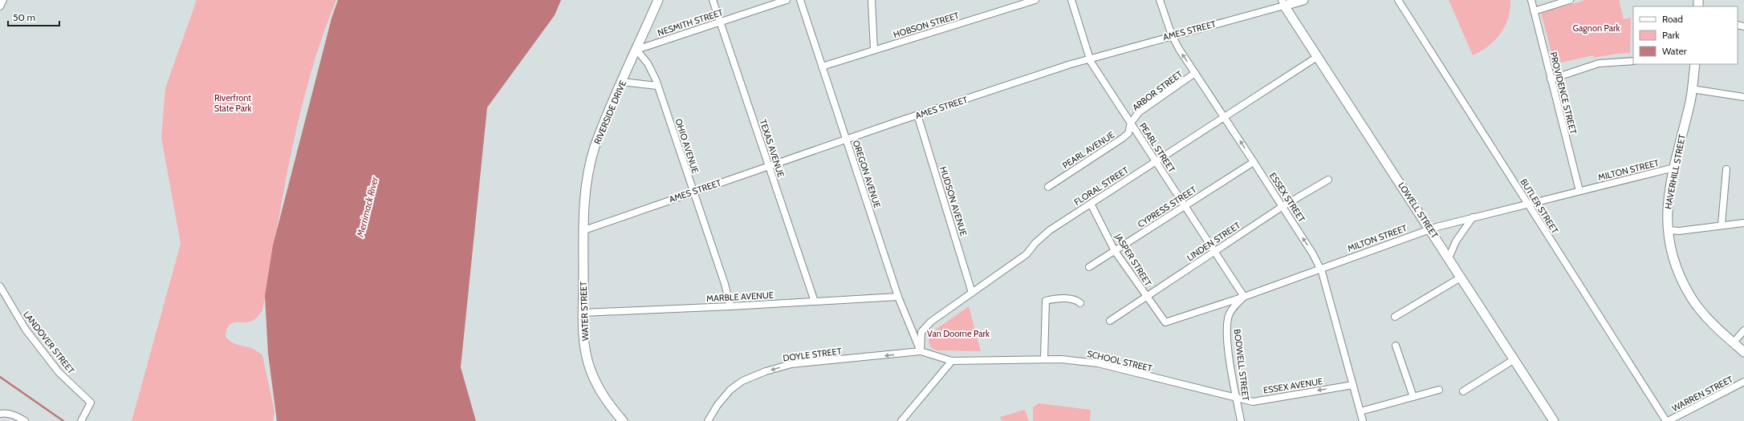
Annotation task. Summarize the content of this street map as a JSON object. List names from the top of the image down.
{
  "streets": {
    "main road": [
      "AMES STREET",
      "RIVERSIDE DRIVE",
      "HAVERHILL STREET",
      "LOWELL STREET",
      "WATER STREET"
    ],
    "street": [
      "NESMITH STREET",
      "HOBSON STREET",
      "ARBOR STREET",
      "PROVIDENCE STREET",
      "OHIO AVENUE",
      "PEARL STREET",
      "TEXAS AVENUE",
      "PEARL AVENUE",
      "MILTON STREET",
      "OREGON AVENUE",
      "FLORAL STREET",
      "ESSEX STREET",
      "HUDSON AVENUE",
      "BUTLER STREET",
      "CYPRESS STREET",
      "LINDEN STREET",
      "JASPER STREET",
      "MARBLE AVENUE",
      "LANDOVER STREET",
      "DOYLE STREET",
      "SCHOOL STREET",
      "BODWELL STREET",
      "ESSEX AVENUE",
      "WARREN STREET"
    ]
  },
  "crossings": [
    ["NESMITH STREET", "RIVERSIDE DRIVE"],
    ["NESMITH STREET", "OHIO AVENUE"],
    ["NESMITH STREET", "TEXAS AVENUE"],
    ["HOBSON STREET", "OREGON AVENUE"],
    ["AMES STREET", "RIVERSIDE DRIVE"],
    ["AMES STREET", "OHIO AVENUE"],
    ["AMES STREET", "PEARL STREET"],
    ["AMES STREET", "TEXAS AVENUE"],
    ["AMES STREET", "OREGON AVENUE"],
    ["AMES STREET", "ESSEX STREET"],
    ["AMES STREET", "HUDSON AVENUE"],
    ["AMES STREET", "LOWELL STREET"],
    ["AMES STREET", "WATER STREET"],
    ["ARBOR STREET", "PEARL STREET"],
    ["ARBOR STREET", "PEARL AVENUE"],
    ["ARBOR STREET", "ESSEX STREET"],
    ["PROVIDENCE STREET", "MILTON STREET"],
    ["RIVERSIDE DRIVE", "OHIO AVENUE"],
    ["RIVERSIDE DRIVE", "WATER STREET"],
    ["OHIO AVENUE", "MARBLE AVENUE"],
    ["PEARL STREET", "PEARL AVENUE"],
    ["PEARL STREET", "MILTON STREET"],
    ["PEARL STREET", "FLORAL STREET"],
    ["PEARL STREET", "CYPRESS STREET"],
    ["PEARL STREET", "LINDEN STREET"],
    ["PEARL STREET", "BODWELL STREET"],
    ["TEXAS AVENUE", "MARBLE AVENUE"],
    ["MILTON STREET", "HAVERHILL STREET"],
    ["MILTON STREET", "ESSEX STREET"],
    ["MILTON STREET", "BUTLER STREET"],
    ["MILTON STREET", "LOWELL STREET"],
    ["MILTON STREET", "JASPER STREET"],
    ["MILTON STREET", "BODWELL STREET"],
    ["OREGON AVENUE", "FLORAL STREET"],
    ["OREGON AVENUE", "MARBLE AVENUE"],
    ["OREGON AVENUE", "DOYLE STREET"],
    ["OREGON AVENUE", "SCHOOL STREET"],
    ["FLORAL STREET", "ESSEX STREET"],
    ["FLORAL STREET", "HUDSON AVENUE"],
    ["FLORAL STREET", "LOWELL STREET"],
    ["FLORAL STREET", "JASPER STREET"],
    ["FLORAL STREET", "DOYLE STREET"],
    ["FLORAL STREET", "SCHOOL STREET"],
    ["ESSEX STREET", "CYPRESS STREET"],
    ["ESSEX STREET", "LINDEN STREET"],
    ["ESSEX STREET", "ESSEX AVENUE"],
    ["BUTLER STREET", "WARREN STREET"],
    ["CYPRESS STREET", "JASPER STREET"],
    ["LINDEN STREET", "JASPER STREET"],
    ["MARBLE AVENUE", "WATER STREET"],
    ["DOYLE STREET", "SCHOOL STREET"],
    ["SCHOOL STREET", "BODWELL STREET"],
    ["SCHOOL STREET", "ESSEX AVENUE"],
    ["BODWELL STREET", "ESSEX AVENUE"]
  ],
  "one_way": ["ESSEX STREET", "DOYLE STREET", "ESSEX AVENUE"],
  "water": ["Merrimack River"],
  "parks": ["Gagnon Park", "Riverfront State Park", "Van Doorne Park"],
  "legend": ["Road", "Park", "Water"],
  "scale_bar": "50 m"
}
